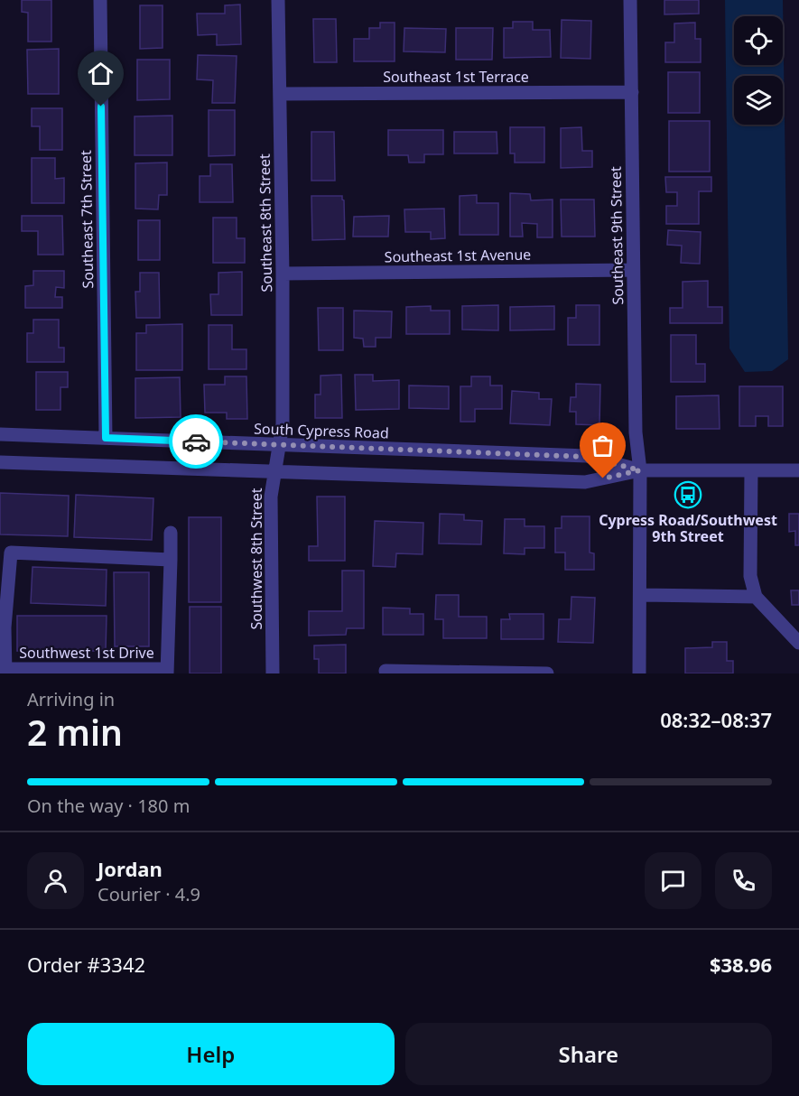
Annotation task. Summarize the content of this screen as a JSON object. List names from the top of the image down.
{
  "streets": {
    "street": [
      "Southeast 1st Terrace",
      "Southeast 7th Street",
      "Southeast 8th Street",
      "Southeast 9th Street",
      "Southeast 1st Avenue",
      "South Cypress Road",
      "Southwest 8th Street",
      "Southwest 1st Drive"
    ]
  },
  "crossings": [
    ["Southeast 1st Terrace", "Southeast 8th Street"],
    ["Southeast 1st Terrace", "Southeast 9th Street"],
    ["Southeast 7th Street", "South Cypress Road"],
    ["Southeast 8th Street", "Southeast 1st Avenue"],
    ["Southeast 8th Street", "South Cypress Road"],
    ["Southeast 8th Street", "Southwest 8th Street"],
    ["Southeast 9th Street", "Southeast 1st Avenue"],
    ["Southeast 9th Street", "South Cypress Road"],
    ["South Cypress Road", "Southwest 8th Street"]
  ],
  "places": {
    "bus stop": ["Cypress Road/Southwest 9th Street"]
  },
  "page": {
    "heading": ["2 min", "Arriving in", "08:32–08:37"],
    "panel": [
      "Jordan",
      "Courier · 4.9",
      "Order #3342",
      "$38.96"
    ],
    "bar": "On the way · 180 m",
    "buttons": ["Help", "Share"]
  }
}
